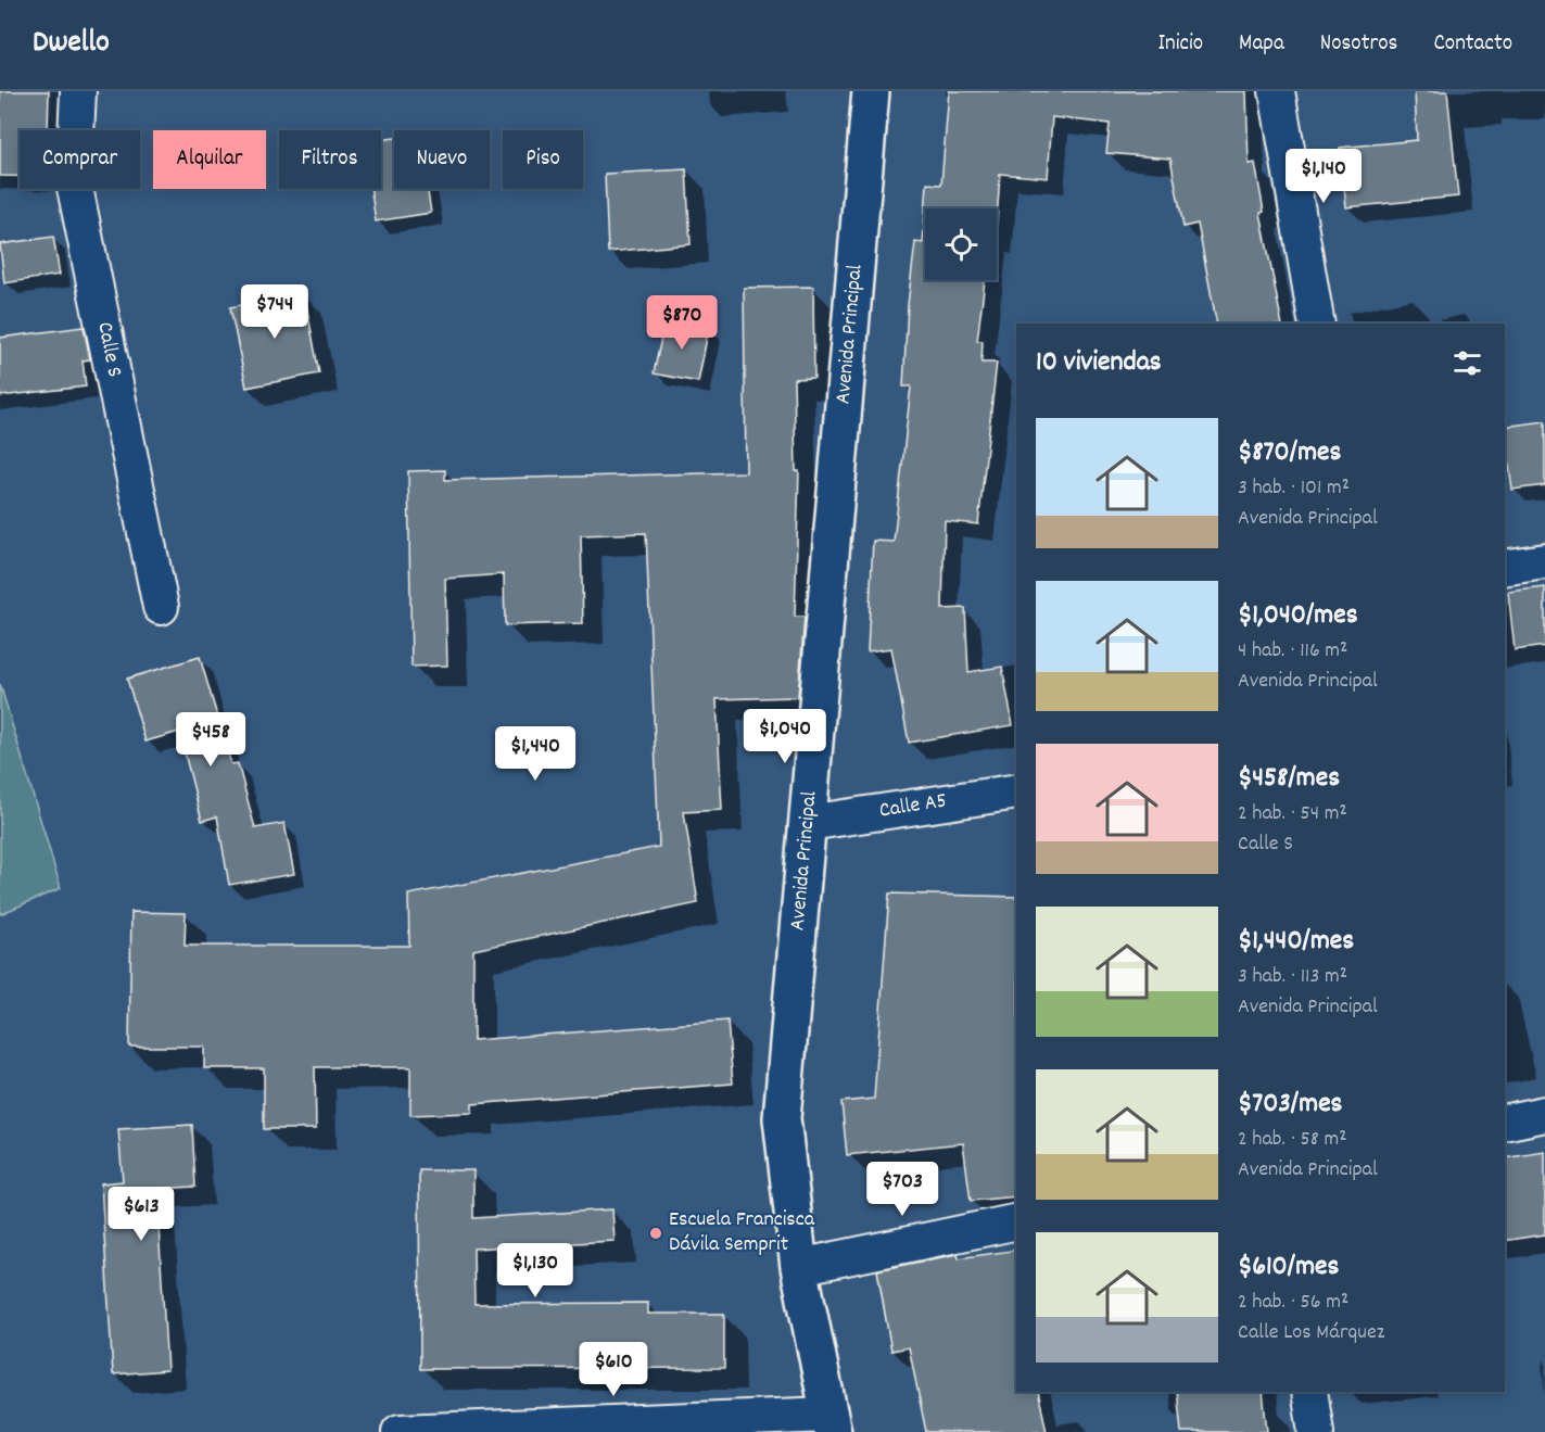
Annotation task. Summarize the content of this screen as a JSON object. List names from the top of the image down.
{
  "streets": {
    "street": ["Avenida Principal", "Calle S", "Calle A5"]
  },
  "crossings": [
    ["Avenida Principal", "Calle A5"]
  ],
  "places": ["Escuela Francisca Dávila Semprit"],
  "page": {
    "header": "Dwello",
    "nav": [
      "Inicio",
      "Mapa",
      "Nosotros",
      "Contacto"
    ],
    "chip": [
      "Comprar",
      "Alquilar",
      "Filtros",
      "Nuevo",
      "Piso"
    ],
    "price": [
      "$1,140",
      "$744",
      "$870",
      "$1,040",
      "$458",
      "$1,440",
      "$703",
      "$613",
      "$1,130",
      "$610"
    ],
    "heading": "10 viviendas",
    "list": [
      {
        "name": "$870/mes",
        "note": "3 hab. · 101 m² · Avenida Principal"
      },
      {
        "name": "$1,040/mes",
        "note": "4 hab. · 116 m² · Avenida Principal"
      },
      {
        "name": "$458/mes",
        "note": "2 hab. · 54 m² · Calle S"
      },
      {
        "name": "$1,440/mes",
        "note": "3 hab. · 113 m² · Avenida Principal"
      },
      {
        "name": "$703/mes",
        "note": "2 hab. · 58 m² · Avenida Principal"
      },
      {
        "name": "$610/mes",
        "note": "2 hab. · 56 m² · Calle Los Márquez"
      }
    ]
  }
}
